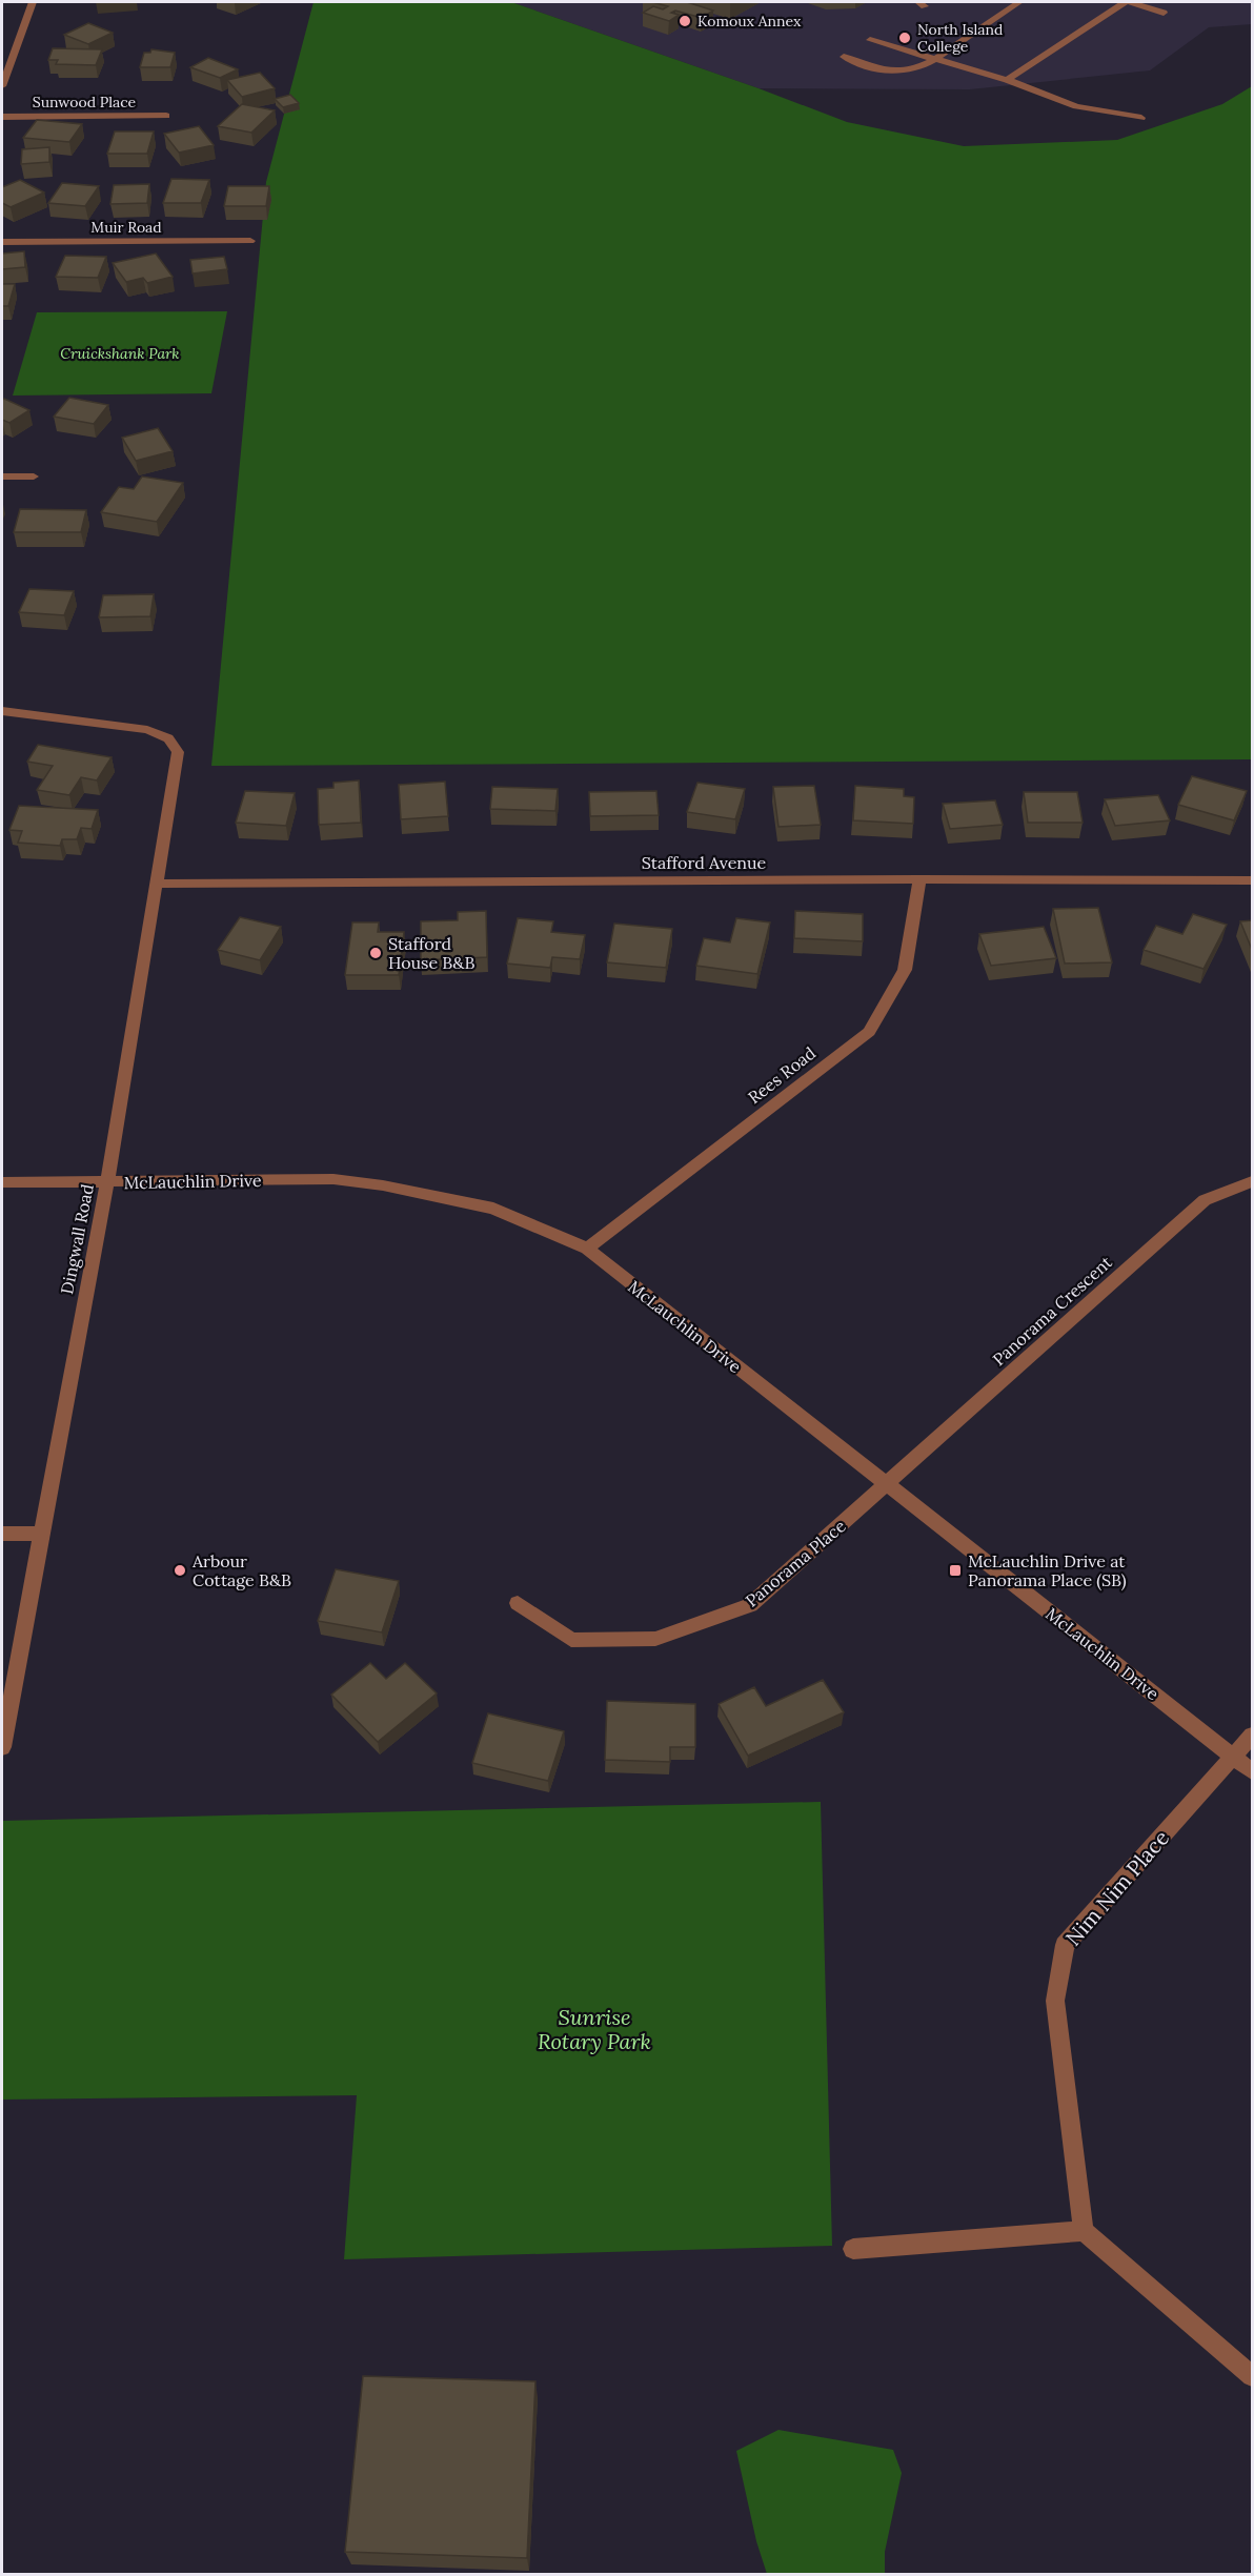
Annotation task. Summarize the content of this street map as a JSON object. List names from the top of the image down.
{
  "streets": {
    "street": [
      "Sunwood Place",
      "Muir Road",
      "Stafford Avenue",
      "Rees Road",
      "McLauchlin Drive",
      "Dingwall Road",
      "Panorama Crescent",
      "Panorama Place",
      "Nim Nim Place"
    ]
  },
  "crossings": [
    ["Stafford Avenue", "Rees Road"],
    ["Stafford Avenue", "Dingwall Road"],
    ["Rees Road", "McLauchlin Drive"],
    ["McLauchlin Drive", "Dingwall Road"],
    ["McLauchlin Drive", "Panorama Crescent"],
    ["McLauchlin Drive", "Panorama Place"],
    ["McLauchlin Drive", "Nim Nim Place"],
    ["Panorama Crescent", "Panorama Place"]
  ],
  "parks": ["Cruickshank Park", "Sunrise Rotary Park"],
  "places": {
    "other": [
      "Komoux Annex",
      "North Island College",
      "Stafford House B&B",
      "Arbour Cottage B&B"
    ],
    "transit": ["McLauchlin Drive at Panorama Place (SB)"]
  }
}
